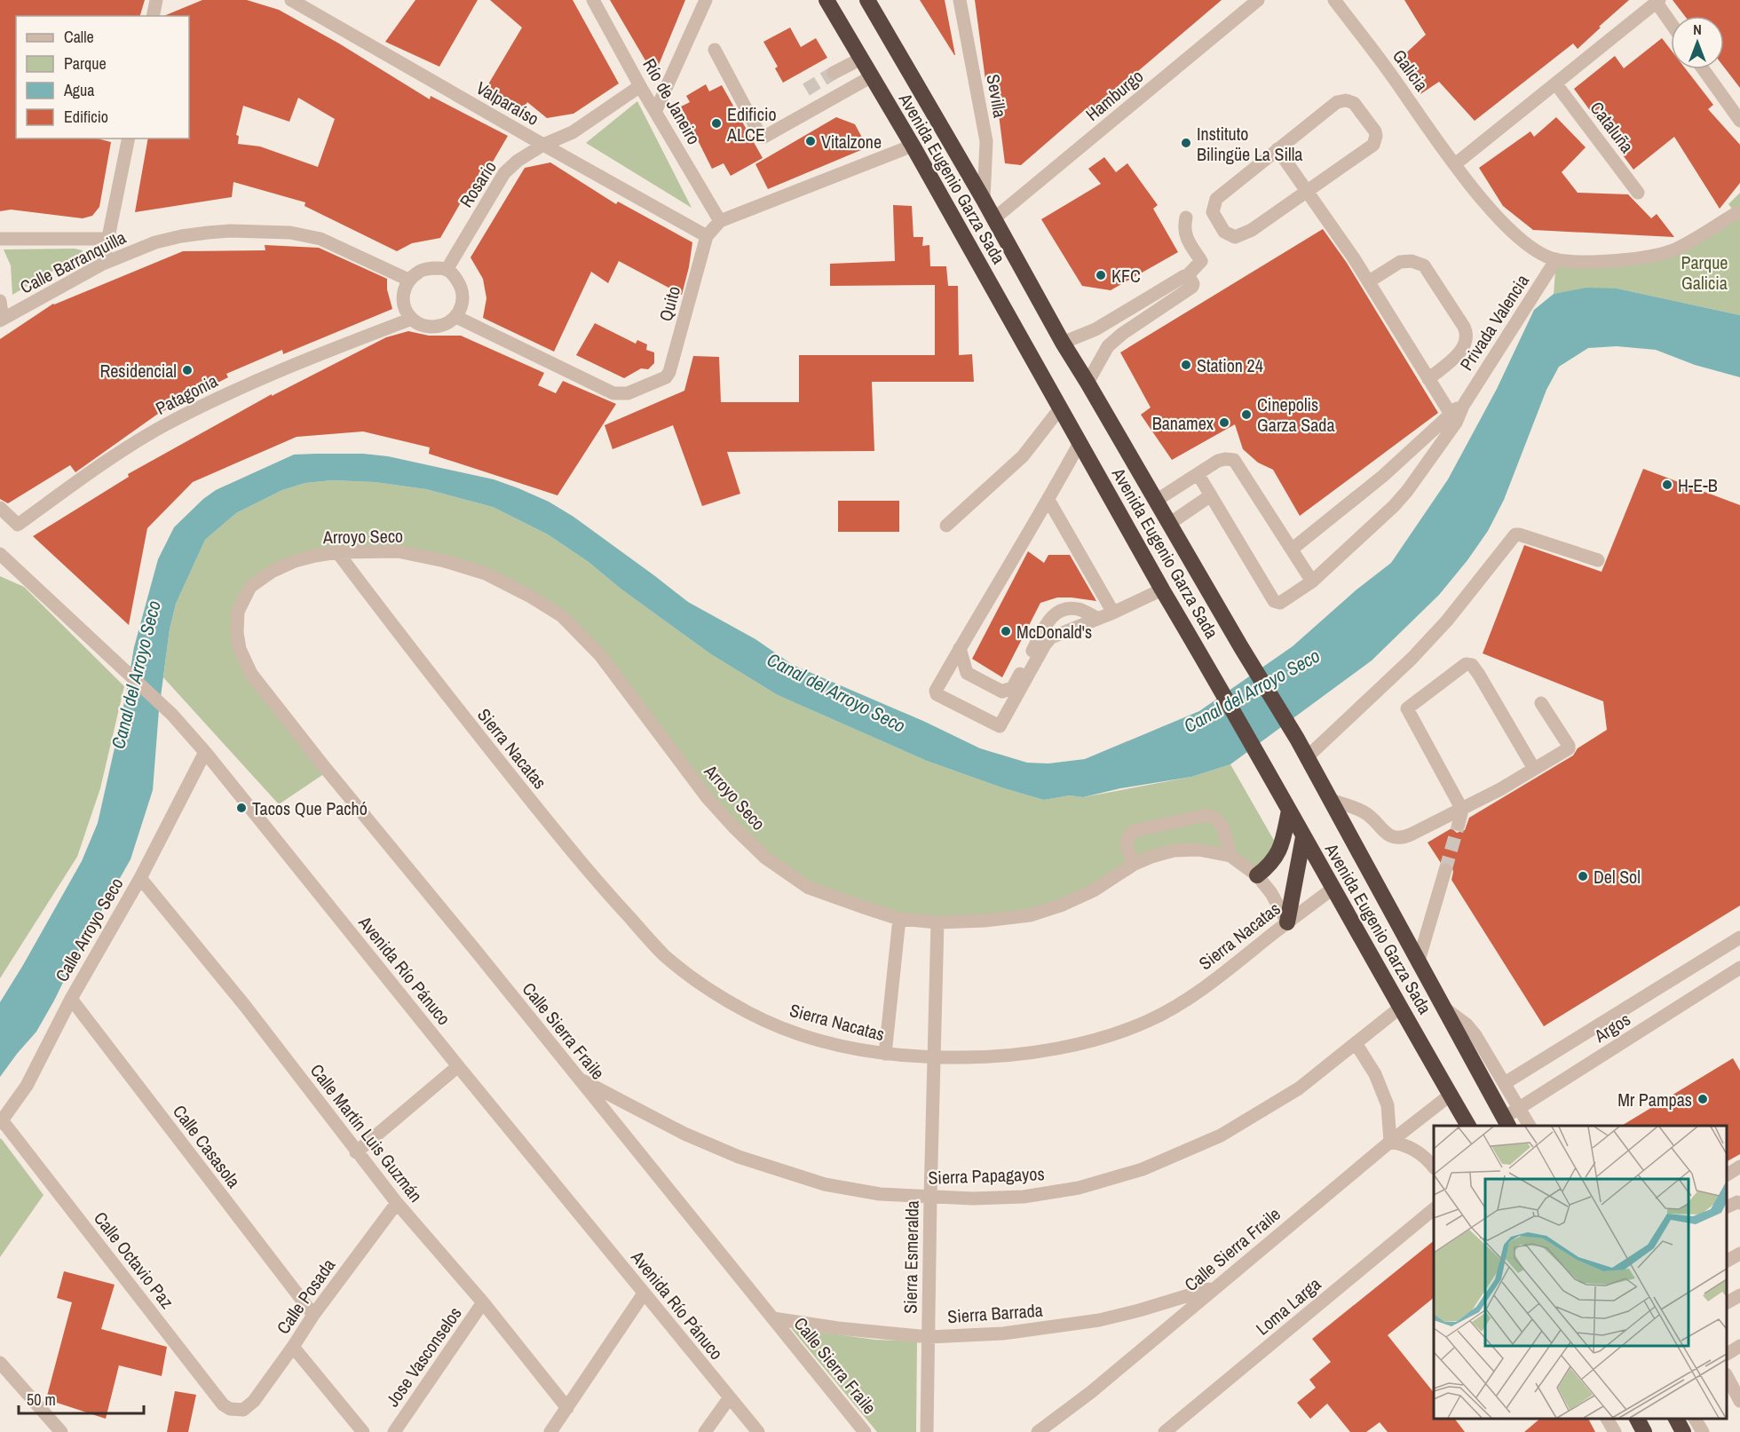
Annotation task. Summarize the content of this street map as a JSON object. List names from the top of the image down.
{
  "streets": {
    "highway": ["Avenida Eugenio Garza Sada"],
    "street": [
      "Galicia",
      "Hamburgo",
      "Sevilla",
      "Río de Janeiro",
      "Valparaíso",
      "Cataluña",
      "Rosario",
      "Calle Barranquilla",
      "Quito",
      "Privada Valencia",
      "Patagonia",
      "Arroyo Seco",
      "Sierra Nacatas",
      "Calle Arroyo Seco",
      "Avenida Río Pánuco",
      "Argos",
      "Calle Sierra Fraile",
      "Calle Martín Luis Guzmán",
      "Calle Casasola",
      "Sierra Papagayos",
      "Sierra Esmeralda",
      "Calle Octavio Paz",
      "Calle Posada",
      "Loma Larga",
      "Sierra Barrada",
      "Jose Vasconselos"
    ]
  },
  "crossings": [
    ["Galicia", "Privada Valencia"],
    ["Hamburgo", "Avenida Eugenio Garza Sada"],
    ["Sevilla", "Avenida Eugenio Garza Sada"],
    ["Río de Janeiro", "Rosario"],
    ["Río de Janeiro", "Quito"],
    ["Valparaíso", "Rosario"],
    ["Valparaíso", "Quito"],
    ["Avenida Eugenio Garza Sada", "Quito"],
    ["Avenida Eugenio Garza Sada", "Sierra Nacatas"],
    ["Avenida Eugenio Garza Sada", "Argos"],
    ["Avenida Eugenio Garza Sada", "Calle Sierra Fraile"],
    ["Avenida Eugenio Garza Sada", "Sierra Papagayos"],
    ["Rosario", "Calle Barranquilla"],
    ["Rosario", "Quito"],
    ["Rosario", "Patagonia"],
    ["Calle Barranquilla", "Quito"],
    ["Calle Barranquilla", "Patagonia"],
    ["Quito", "Patagonia"],
    ["Arroyo Seco", "Sierra Nacatas"],
    ["Arroyo Seco", "Calle Sierra Fraile"],
    ["Arroyo Seco", "Sierra Esmeralda"],
    ["Sierra Nacatas", "Sierra Esmeralda"],
    ["Calle Arroyo Seco", "Avenida Río Pánuco"],
    ["Calle Arroyo Seco", "Calle Martín Luis Guzmán"],
    ["Calle Arroyo Seco", "Calle Casasola"],
    ["Calle Arroyo Seco", "Calle Octavio Paz"],
    ["Calle Sierra Fraile", "Sierra Papagayos"],
    ["Calle Sierra Fraile", "Sierra Barrada"],
    ["Calle Martín Luis Guzmán", "Calle Posada"],
    ["Calle Martín Luis Guzmán", "Jose Vasconselos"],
    ["Calle Casasola", "Calle Posada"],
    ["Sierra Papagayos", "Sierra Esmeralda"],
    ["Sierra Esmeralda", "Sierra Barrada"],
    ["Calle Octavio Paz", "Calle Posada"]
  ],
  "water": ["Canal del Arroyo Seco"],
  "parks": ["Parque Galicia"],
  "places": [
    "Edificio ALCE",
    "Vitalzone",
    "Instituto Bilingüe La Silla",
    "KFC",
    "Station 24",
    "Residencial",
    "Cinepolis Garza Sada",
    "Banamex",
    "H-E-B",
    "McDonald's",
    "Tacos Que Pachó",
    "Del Sol",
    "Mr Pampas"
  ],
  "legend": [
    "Calle",
    "Parque",
    "Agua",
    "Edificio"
  ],
  "scale_bar": "50 m",
  "north": "top"
}
